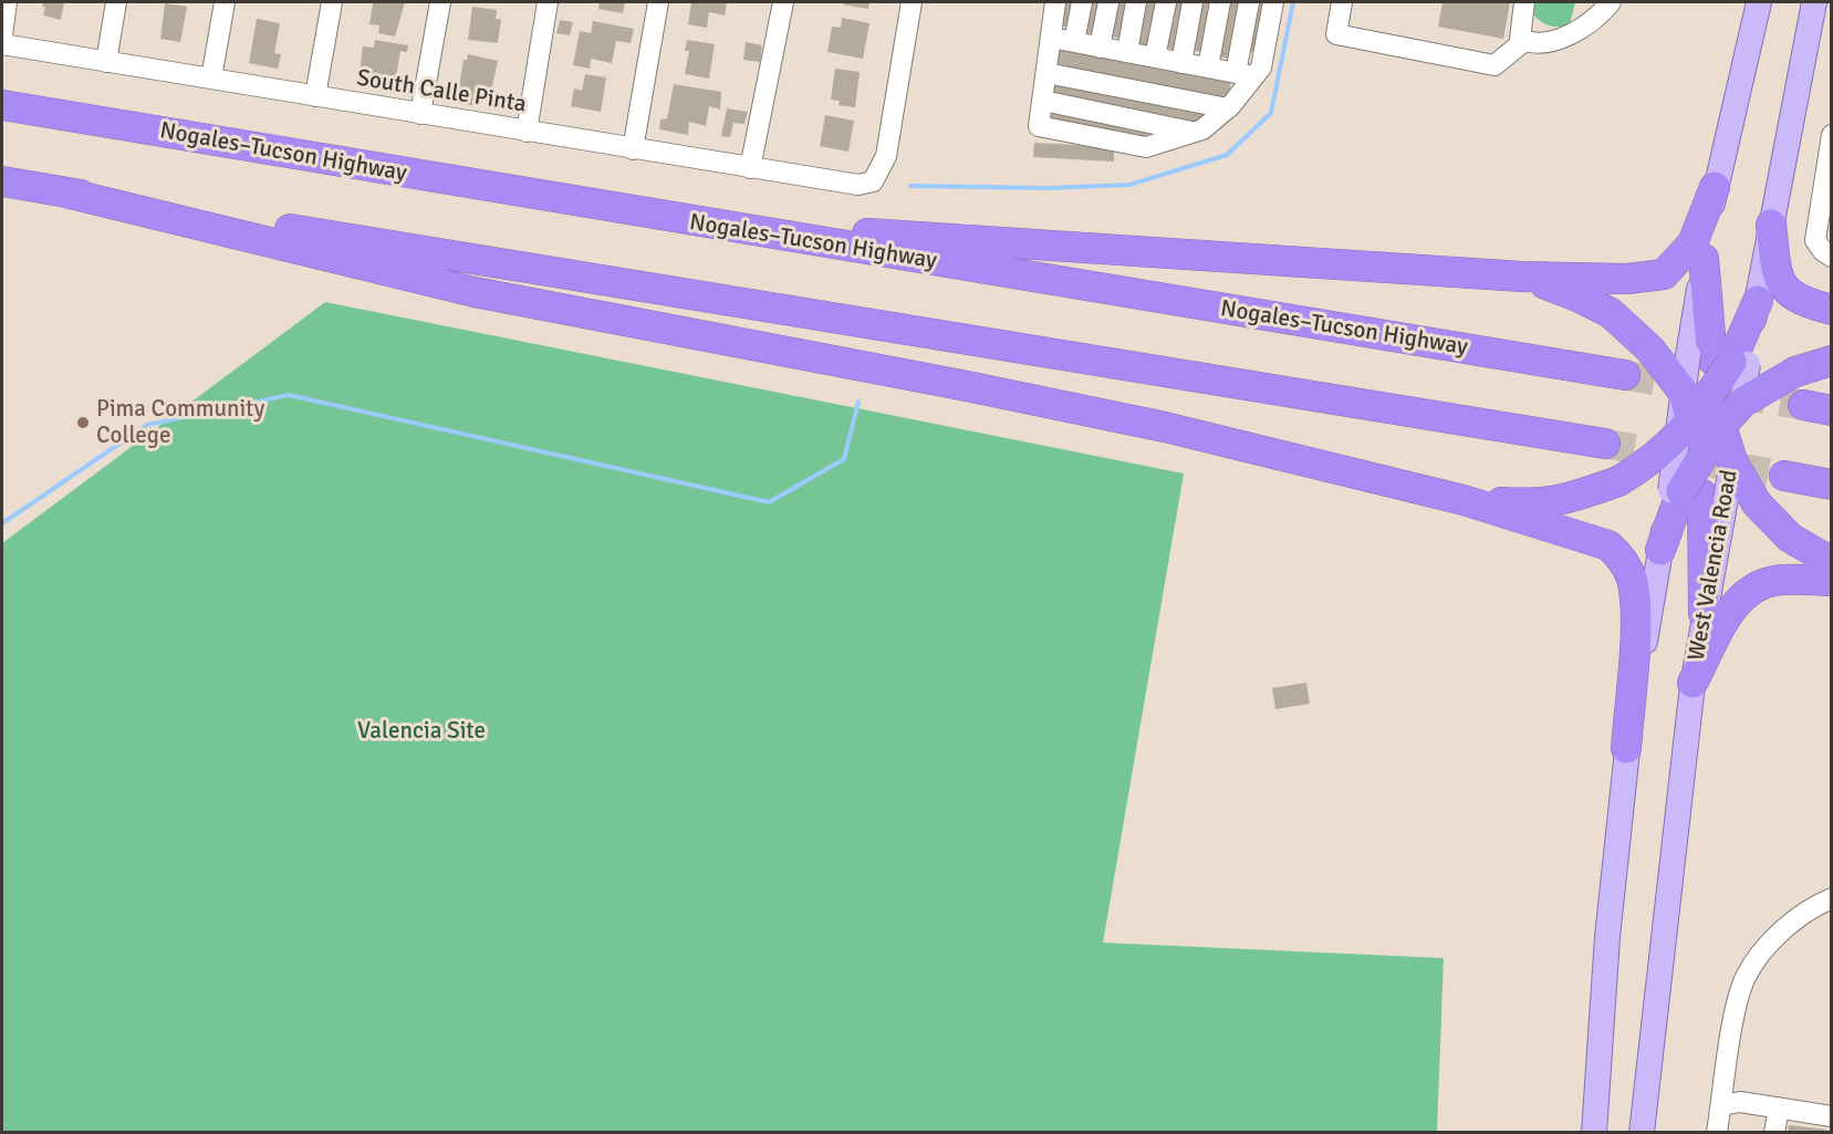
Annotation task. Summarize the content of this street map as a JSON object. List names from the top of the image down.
{
  "streets": {
    "highway": ["Nogales–Tucson Highway"],
    "main road": ["West Valencia Road"],
    "street": ["South Calle Pinta"]
  },
  "parks": ["Valencia Site"],
  "places": ["Pima Community College"]
}
